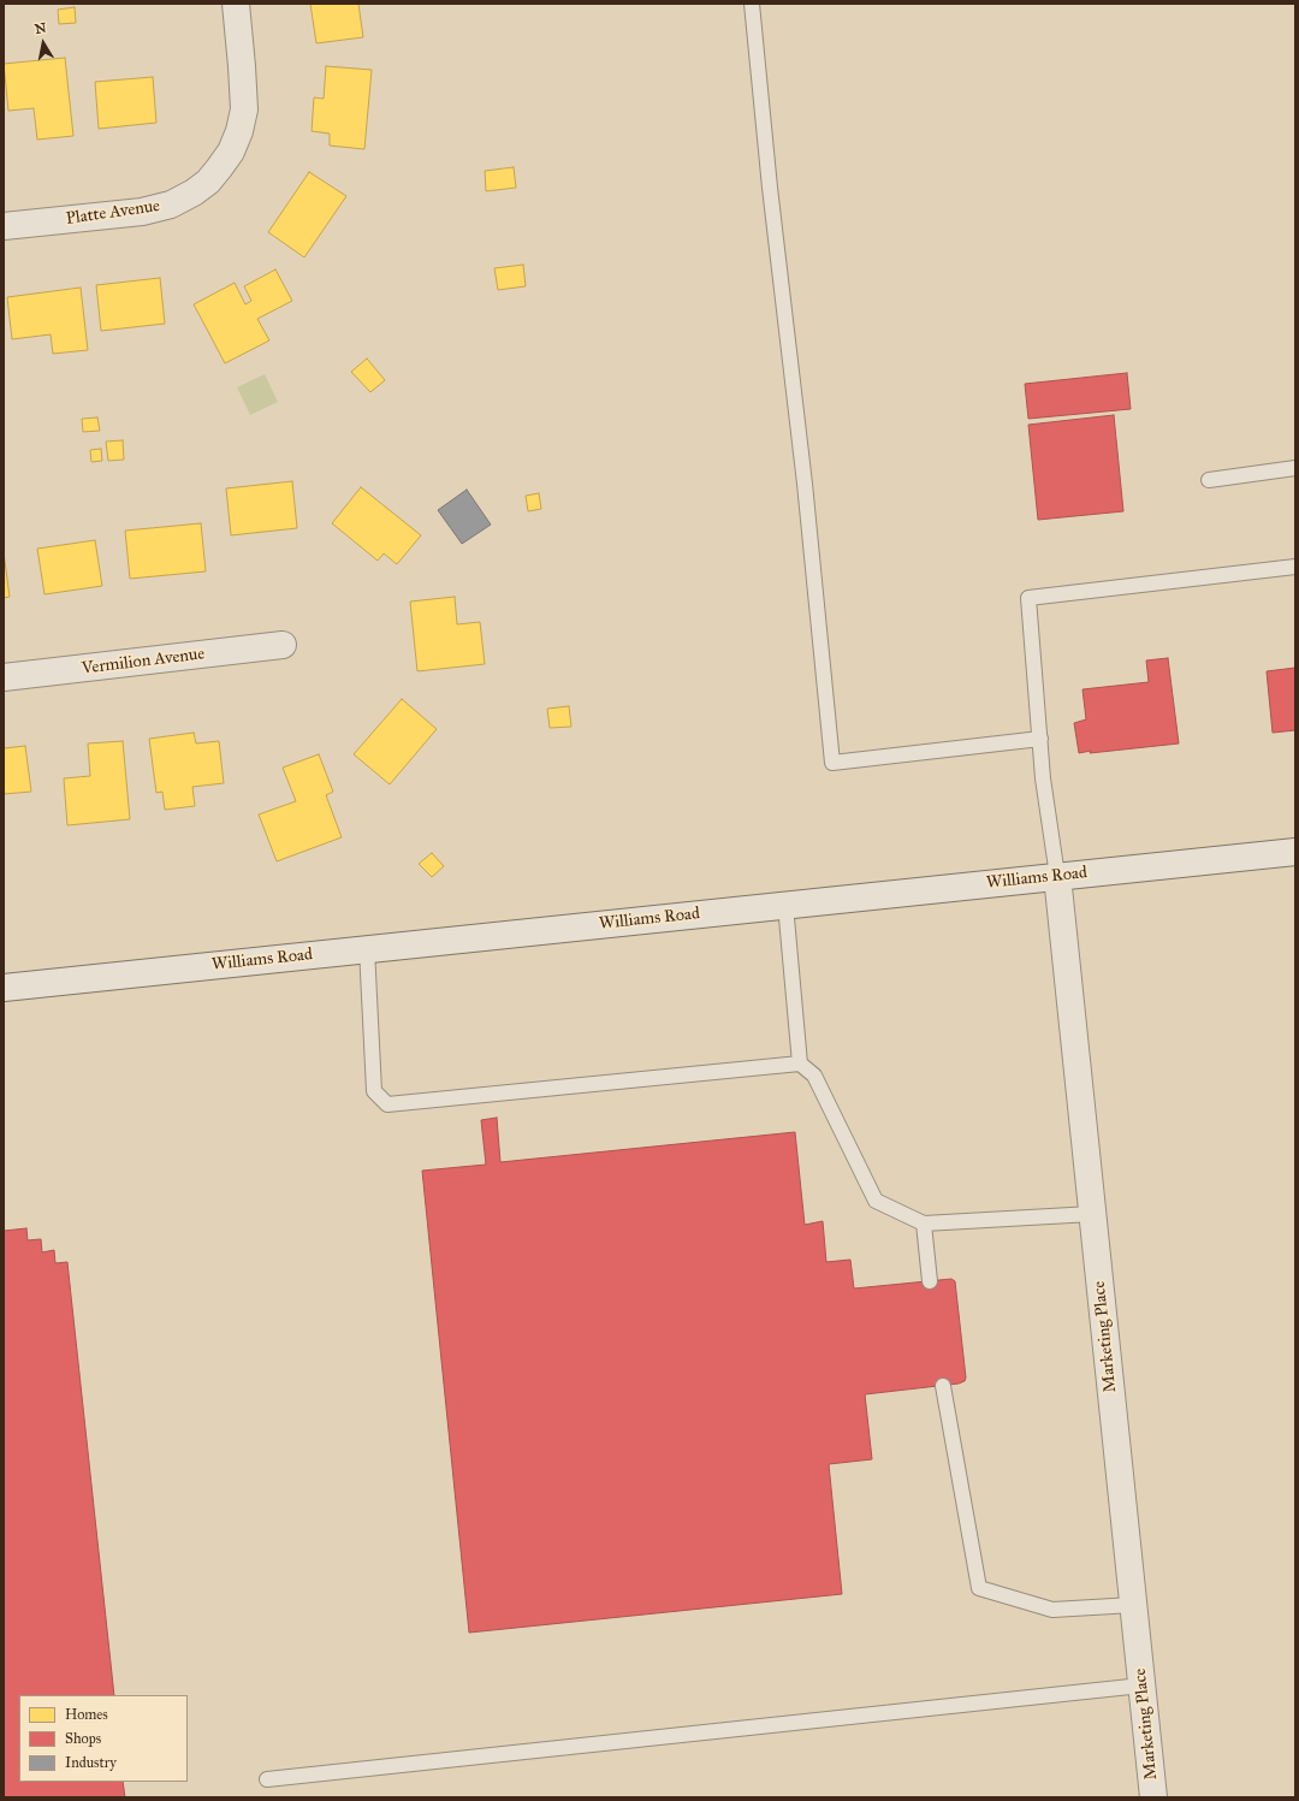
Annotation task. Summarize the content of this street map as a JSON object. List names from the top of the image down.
{
  "streets": {
    "street": [
      "Platte Avenue",
      "Vermilion Avenue",
      "Williams Road",
      "Marketing Place"
    ]
  },
  "crossings": [
    ["Williams Road", "Marketing Place"]
  ],
  "legend": ["Homes", "Shops", "Industry"],
  "north": "top"
}
